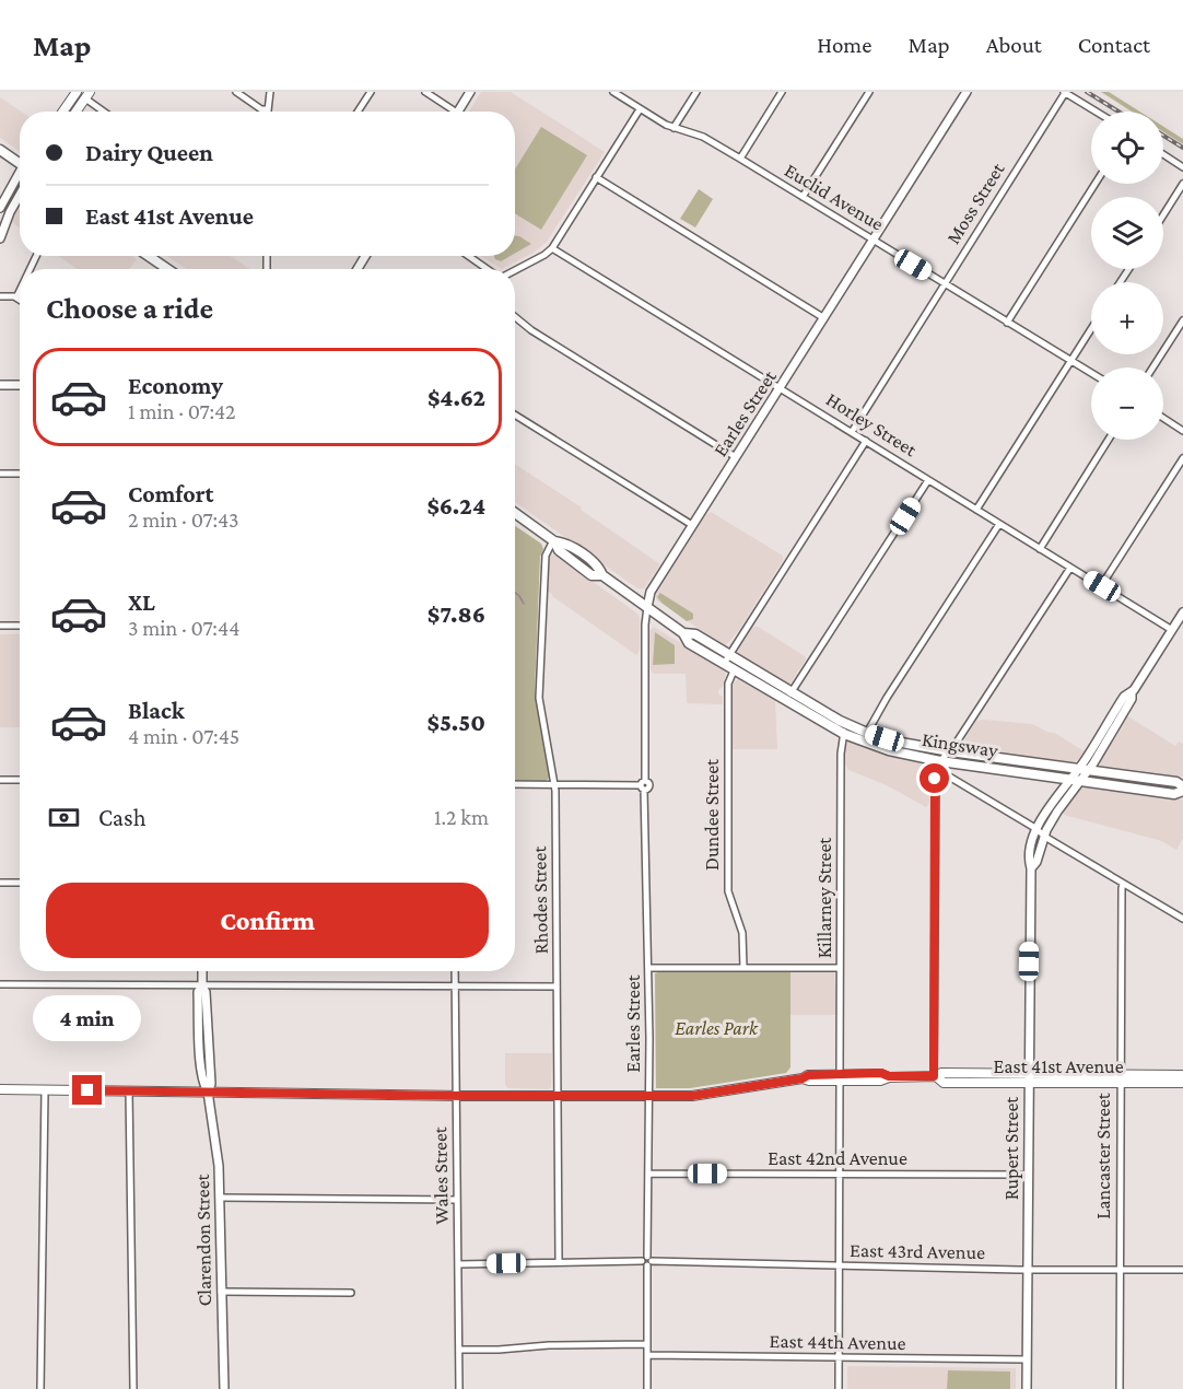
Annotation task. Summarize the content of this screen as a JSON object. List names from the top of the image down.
{
  "streets": {
    "main road": ["Kingsway", "East 41st Avenue"],
    "street": [
      "Euclid Avenue",
      "Moss Street",
      "Earles Street",
      "Horley Street",
      "Dundee Street",
      "Killarney Street",
      "Rhodes Street",
      "Rupert Street",
      "Lancaster Street",
      "East 42nd Avenue",
      "Wales Street",
      "Clarendon Street",
      "East 43rd Avenue",
      "East 44th Avenue"
    ]
  },
  "crossings": [
    ["Euclid Avenue", "Moss Street"],
    ["Euclid Avenue", "Earles Street"],
    ["Moss Street", "Horley Street"],
    ["Earles Street", "Horley Street"],
    ["Earles Street", "Kingsway"],
    ["Earles Street", "East 41st Avenue"],
    ["Earles Street", "East 42nd Avenue"],
    ["Earles Street", "East 43rd Avenue"],
    ["Earles Street", "East 44th Avenue"],
    ["Horley Street", "Rupert Street"],
    ["Kingsway", "Dundee Street"],
    ["Kingsway", "Killarney Street"],
    ["Kingsway", "Rhodes Street"],
    ["Kingsway", "Rupert Street"],
    ["Killarney Street", "East 41st Avenue"],
    ["Killarney Street", "East 42nd Avenue"],
    ["Killarney Street", "East 43rd Avenue"],
    ["Killarney Street", "East 44th Avenue"],
    ["Rhodes Street", "East 41st Avenue"],
    ["Rhodes Street", "East 43rd Avenue"],
    ["East 41st Avenue", "Rupert Street"],
    ["East 41st Avenue", "Lancaster Street"],
    ["East 41st Avenue", "Wales Street"],
    ["East 41st Avenue", "Clarendon Street"],
    ["Rupert Street", "East 42nd Avenue"],
    ["Rupert Street", "East 43rd Avenue"],
    ["Rupert Street", "East 44th Avenue"],
    ["Lancaster Street", "East 43rd Avenue"],
    ["Wales Street", "East 43rd Avenue"]
  ],
  "parks": ["Earles Park"],
  "page": {
    "header": "Map",
    "nav": [
      "Home",
      "Map",
      "About",
      "Contact"
    ],
    "map_buttons": ["+", "−"],
    "banner": ["Dairy Queen", "East 41st Avenue"],
    "heading": "Choose a ride",
    "list": [
      {
        "name": "Economy",
        "note": "1 min · 07:42",
        "value": "$4.62"
      },
      {
        "name": "Comfort",
        "note": "2 min · 07:43",
        "value": "$6.24"
      },
      {
        "name": "XL",
        "note": "3 min · 07:44",
        "value": "$7.86"
      },
      {
        "name": "Black",
        "note": "4 min · 07:45",
        "value": "$5.50"
      }
    ],
    "pay": ["Cash", "1.2 km"],
    "buttons": "Confirm",
    "bubble": "4 min"
  }
}
